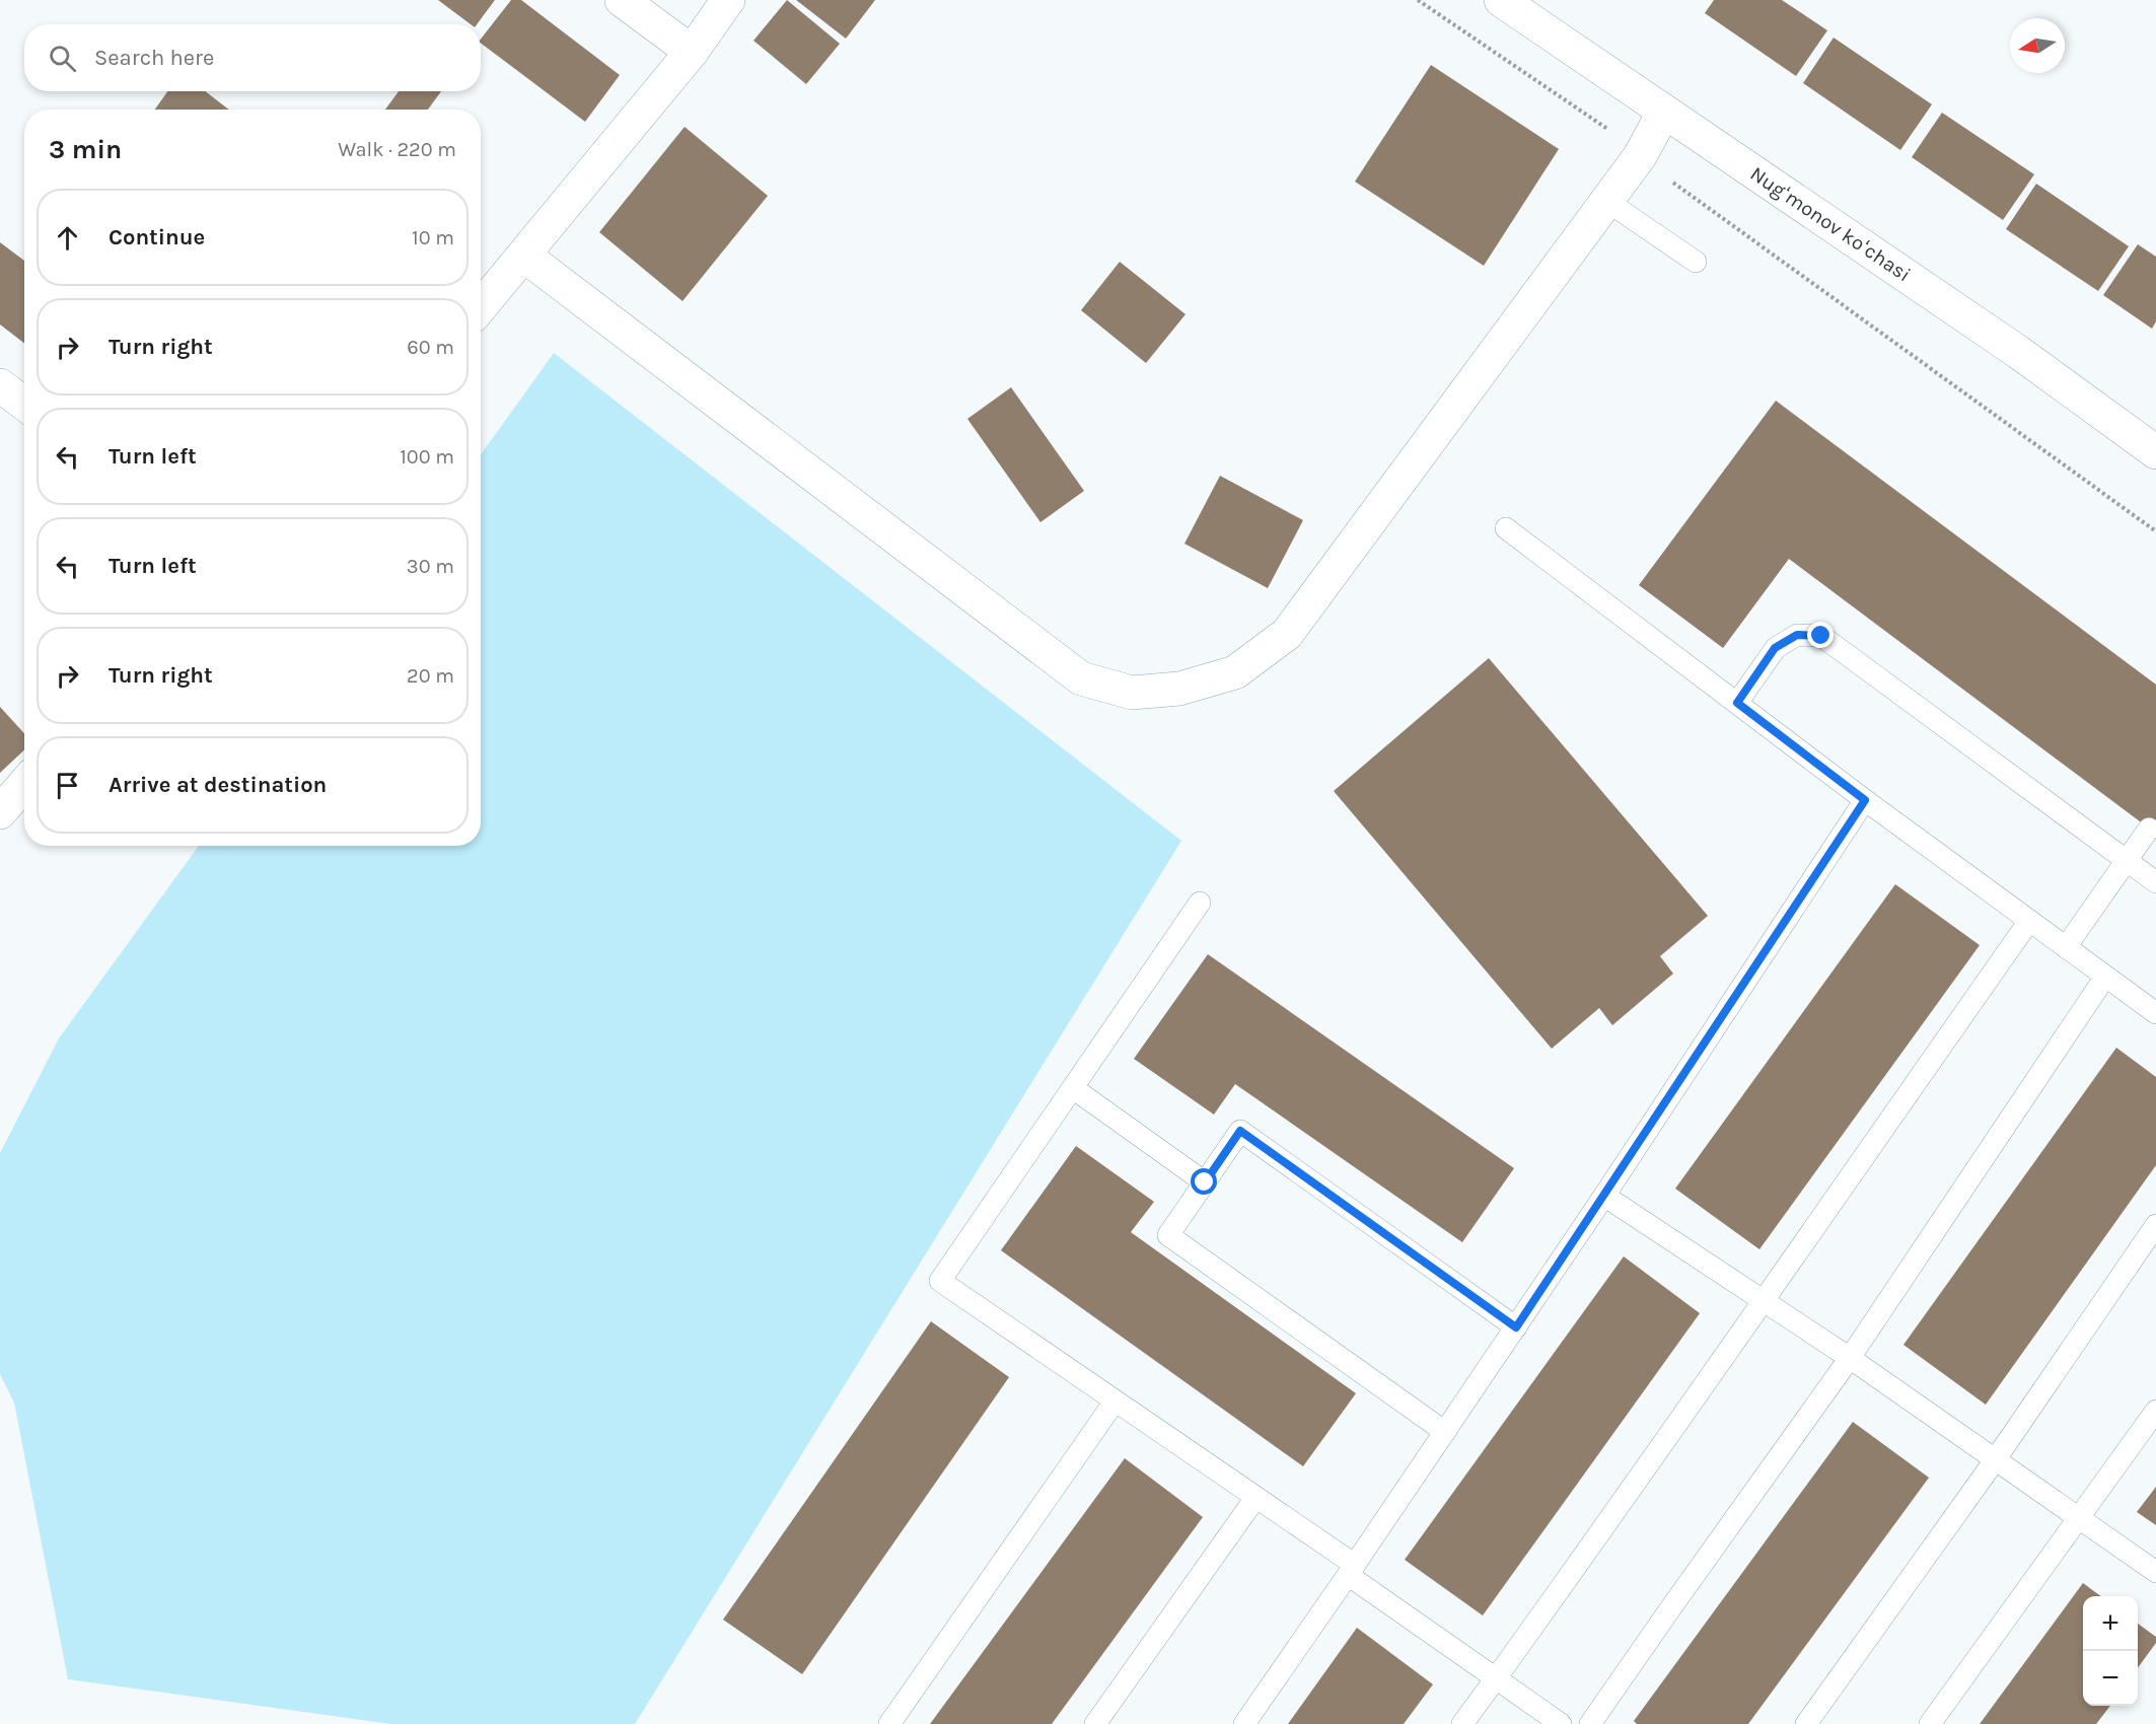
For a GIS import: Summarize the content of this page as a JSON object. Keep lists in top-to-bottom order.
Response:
{
  "streets": {
    "street": ["Nugʻmonov koʻchasi"]
  },
  "north": "left",
  "page": {
    "search": "Search here",
    "heading": ["3 min", "Walk · 220 m"],
    "list": [
      ["Continue", "10 m"],
      ["Turn right", "60 m"],
      ["Turn left", "100 m"],
      ["Turn left", "30 m"],
      ["Turn right", "20 m"],
      "Arrive at destination"
    ],
    "map_buttons": ["+", "−"]
  }
}
